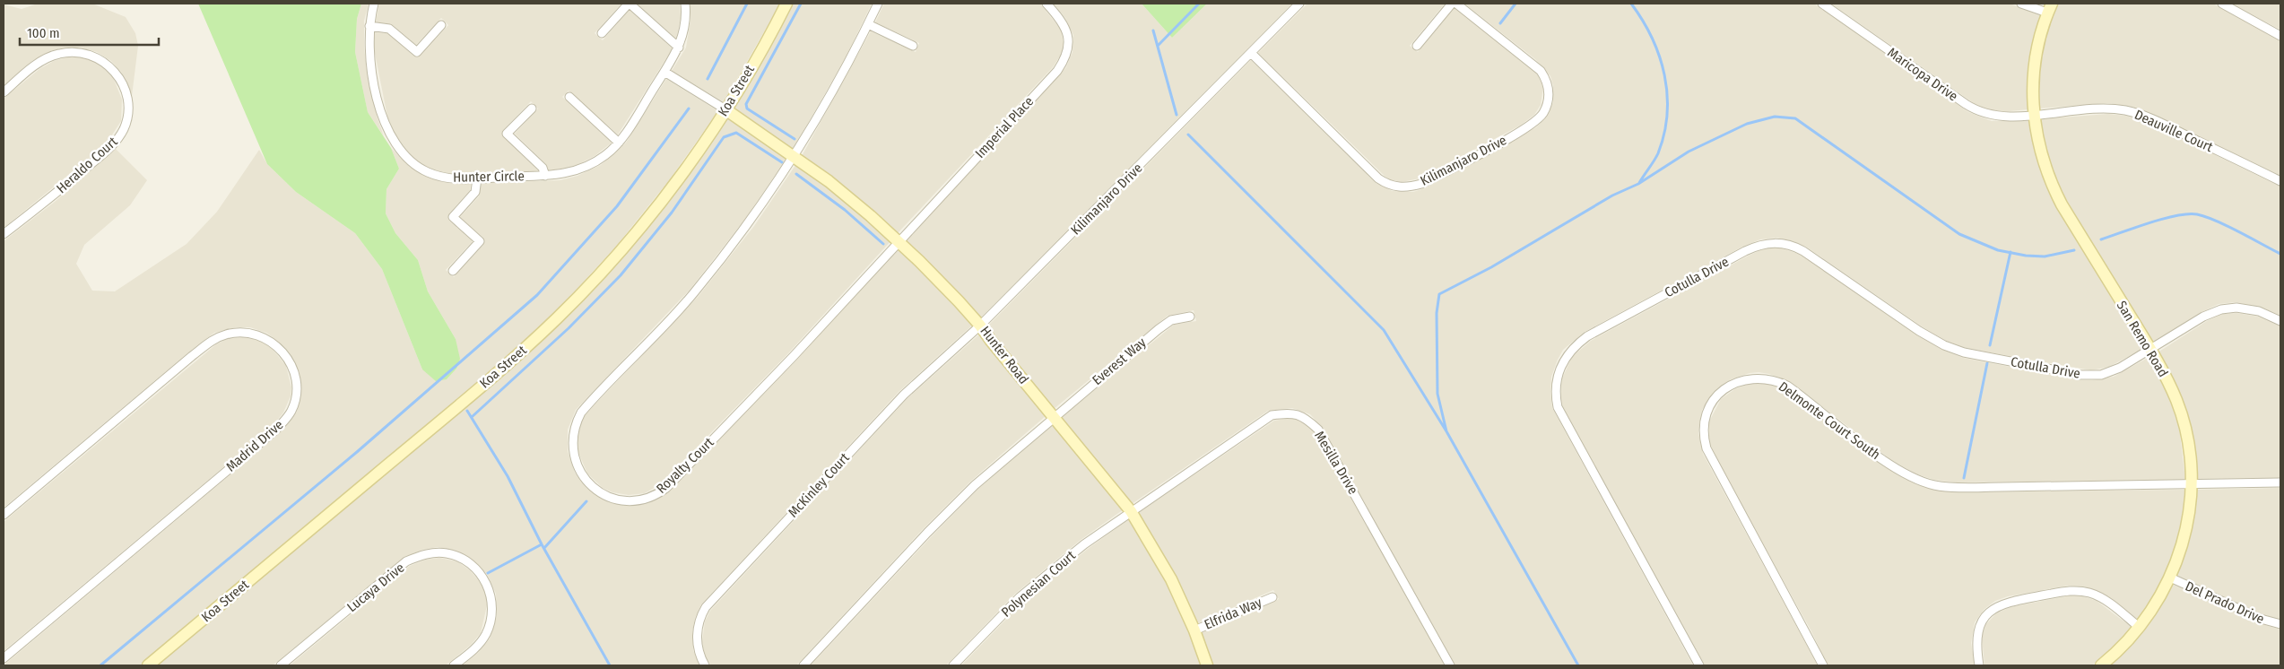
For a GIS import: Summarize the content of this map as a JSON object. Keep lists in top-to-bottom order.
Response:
{
  "streets": {
    "street": [
      "Maricopa Drive",
      "Koa Street",
      "Imperial Place",
      "Deauville Court",
      "Kilimanjaro Drive",
      "Heraldo Court",
      "Hunter Circle",
      "Cotulla Drive",
      "San Remo Road",
      "Hunter Road",
      "Everest Way",
      "Delmonte Court South",
      "Madrid Drive",
      "Mesilla Drive",
      "Royalty Court",
      "McKinley Court",
      "Polynesian Court",
      "Lucaya Drive",
      "Del Prado Drive",
      "Elfrida Way"
    ]
  },
  "crossings": [
    ["Maricopa Drive", "Deauville Court"],
    ["Maricopa Drive", "San Remo Road"],
    ["Koa Street", "Hunter Road"],
    ["Imperial Place", "Hunter Road"],
    ["Imperial Place", "Royalty Court"],
    ["Deauville Court", "San Remo Road"],
    ["Kilimanjaro Drive", "Hunter Road"],
    ["Kilimanjaro Drive", "McKinley Court"],
    ["Cotulla Drive", "San Remo Road"],
    ["San Remo Road", "Delmonte Court South"],
    ["San Remo Road", "Del Prado Drive"],
    ["Hunter Road", "Everest Way"],
    ["Hunter Road", "Mesilla Drive"],
    ["Hunter Road", "Royalty Court"],
    ["Hunter Road", "McKinley Court"],
    ["Hunter Road", "Polynesian Court"],
    ["Hunter Road", "Elfrida Way"],
    ["Mesilla Drive", "Polynesian Court"]
  ],
  "scale_bar": "100 m"
}
